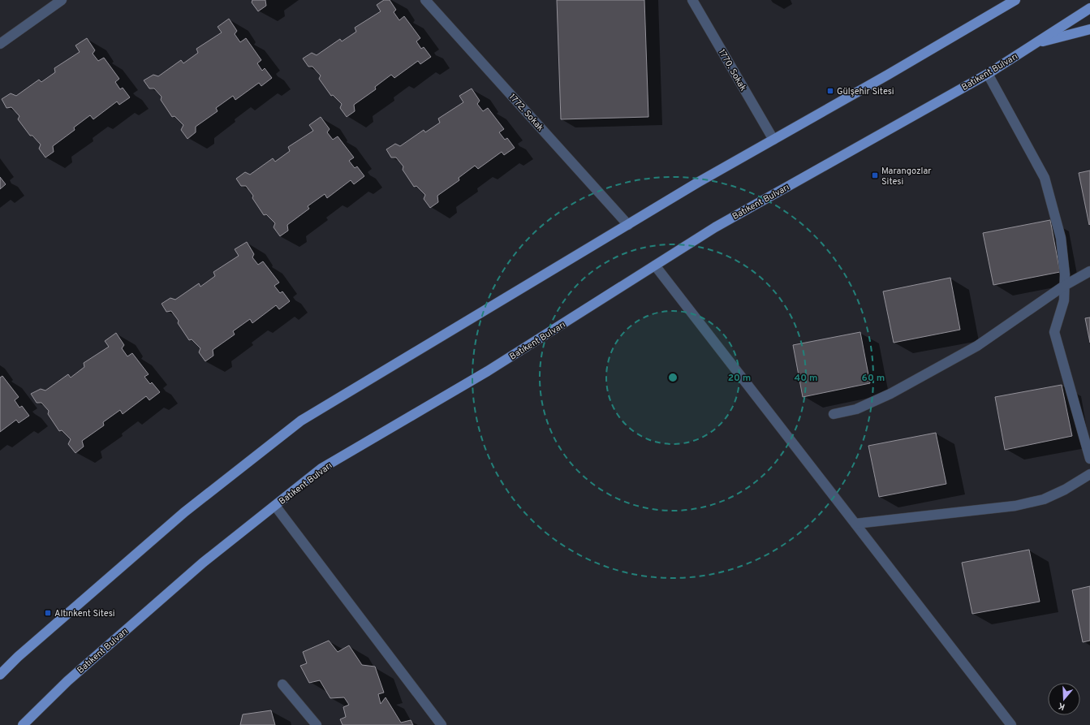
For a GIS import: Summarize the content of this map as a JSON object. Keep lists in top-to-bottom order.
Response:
{
  "streets": {
    "main road": ["Batıkent Bulvarı"],
    "street": ["1770. Sokak", "1772. Sokak"]
  },
  "places": {
    "transit": ["Gülşehir Sitesi", "Marangozlar Sitesi", "Altınkent Sitesi"]
  },
  "north": "bottom",
  "rings": ["20 m", "40 m", "60 m"]
}
